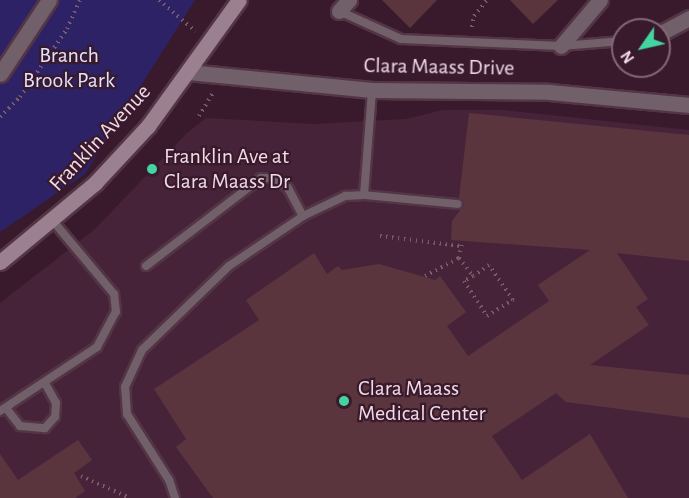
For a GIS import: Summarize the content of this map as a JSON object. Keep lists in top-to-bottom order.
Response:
{
  "streets": {
    "main road": ["Franklin Avenue"],
    "street": ["Clara Maass Drive"]
  },
  "crossings": [
    ["Clara Maass Drive", "Franklin Avenue"]
  ],
  "parks": ["Branch Brook Park"],
  "places": ["Franklin Ave at Clara Maass Dr", "Clara Maass Medical Center"],
  "north": "bottom left"
}
